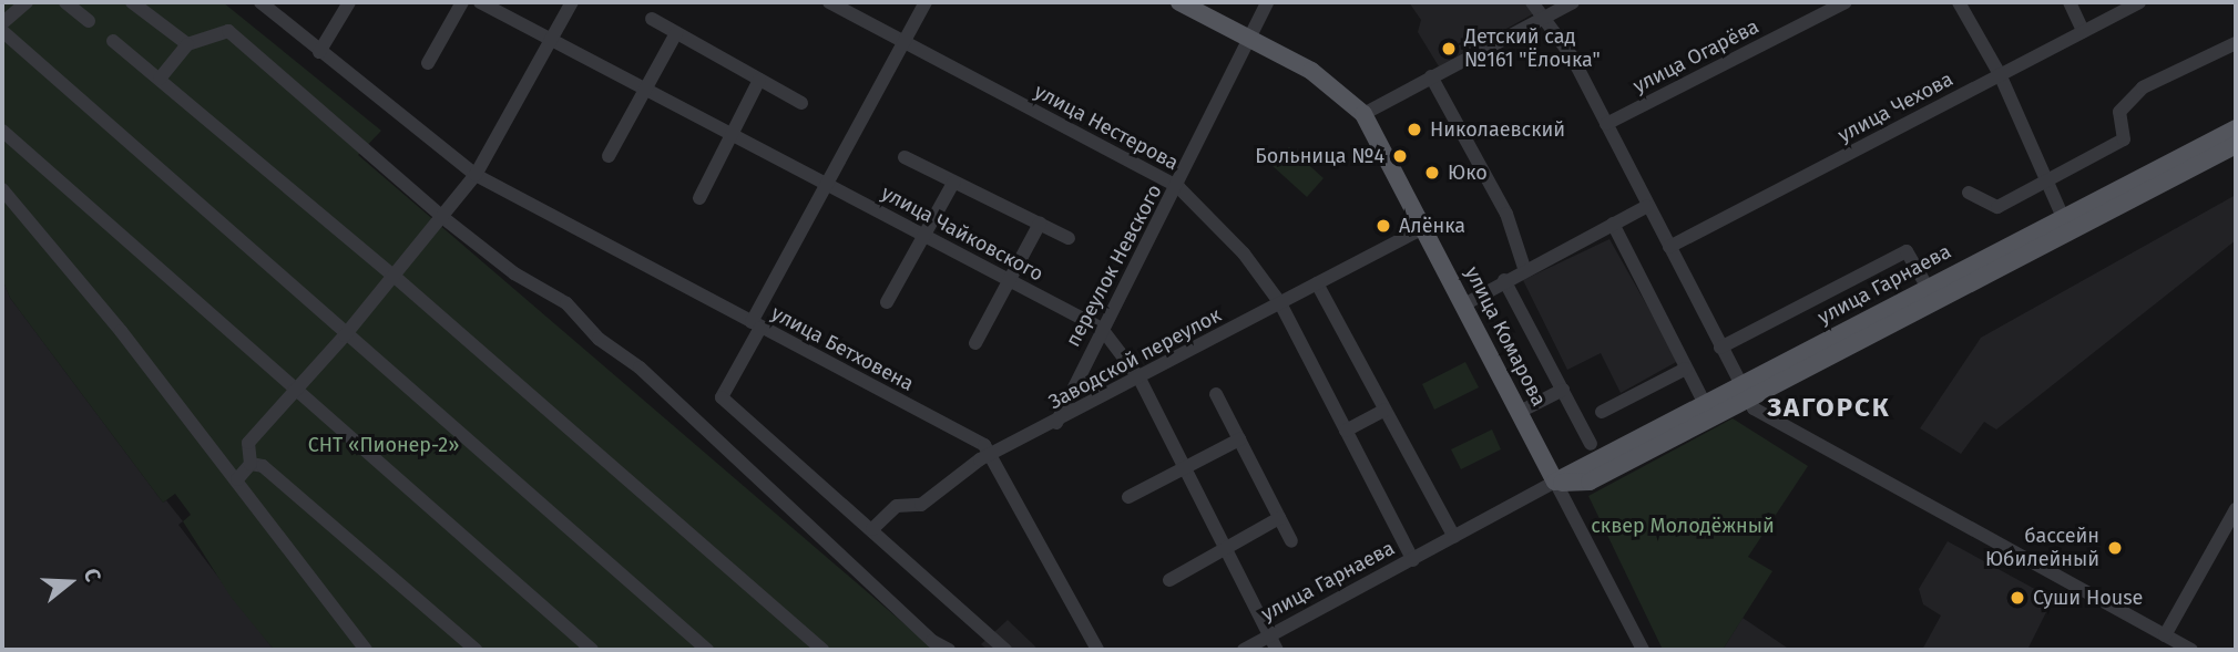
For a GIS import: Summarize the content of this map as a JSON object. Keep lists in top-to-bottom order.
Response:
{
  "streets": {
    "main road": ["улица Гарнаева", "улица Комарова"],
    "street": [
      "улица Огарёва",
      "улица Чехова",
      "улица Нестерова",
      "улица Чайковского",
      "переулок Невского",
      "улица Бетховена",
      "Заводской переулок"
    ]
  },
  "crossings": [
    ["улица Нестерова", "переулок Невского"],
    ["улица Нестерова", "улица Гарнаева"],
    ["улица Нестерова", "Заводской переулок"],
    ["улица Чайковского", "переулок Невского"],
    ["улица Чайковского", "улица Гарнаева"],
    ["улица Чайковского", "Заводской переулок"],
    ["переулок Невского", "улица Комарова"],
    ["переулок Невского", "Заводской переулок"],
    ["улица Гарнаева", "улица Комарова"],
    ["улица Комарова", "Заводской переулок"],
    ["улица Бетховена", "Заводской переулок"]
  ],
  "districts": ["ЗАГОРСК"],
  "parks": ["СНТ «Пионер-2»", "сквер Молодёжный"],
  "places": [
    "Детский сад №161 \"Ёлочка\"",
    "Николаевский",
    "Больница №4",
    "Юко",
    "Алёнка",
    "бассейн Юбилейный",
    "Суши House"
  ],
  "north": "right"
}
